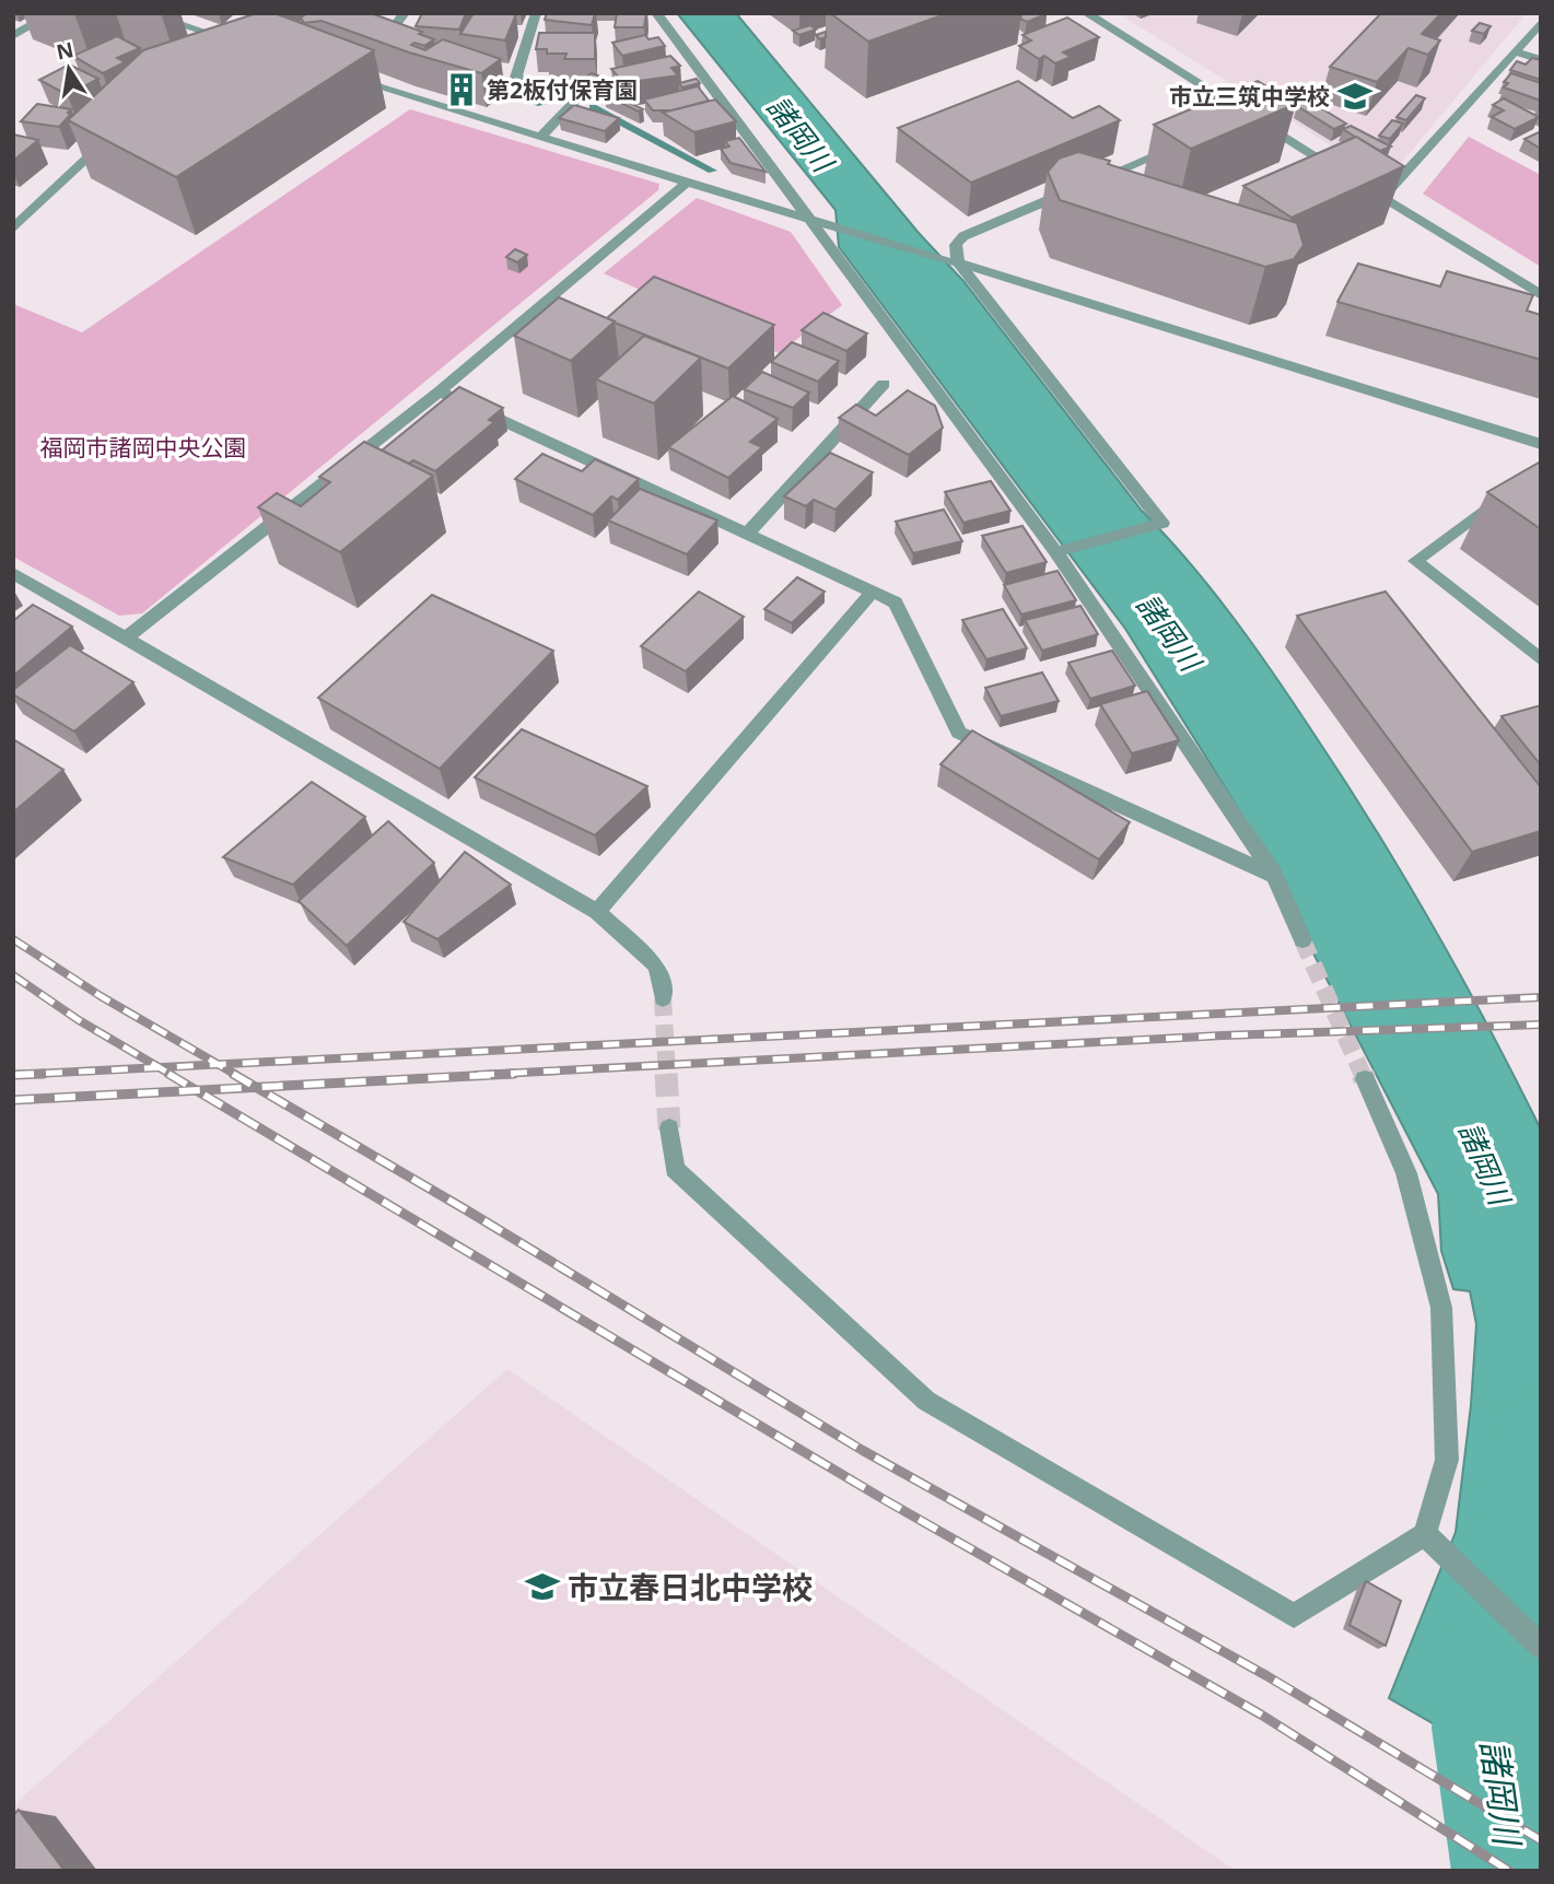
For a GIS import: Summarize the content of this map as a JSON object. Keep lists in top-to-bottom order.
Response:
{
  "water": ["諸岡川"],
  "parks": ["福岡市諸岡中央公園"],
  "places": {
    "building": ["第2板付保育園"],
    "school or university": ["市立三筑中学校", "市立春日北中学校"]
  },
  "north": "top"
}
